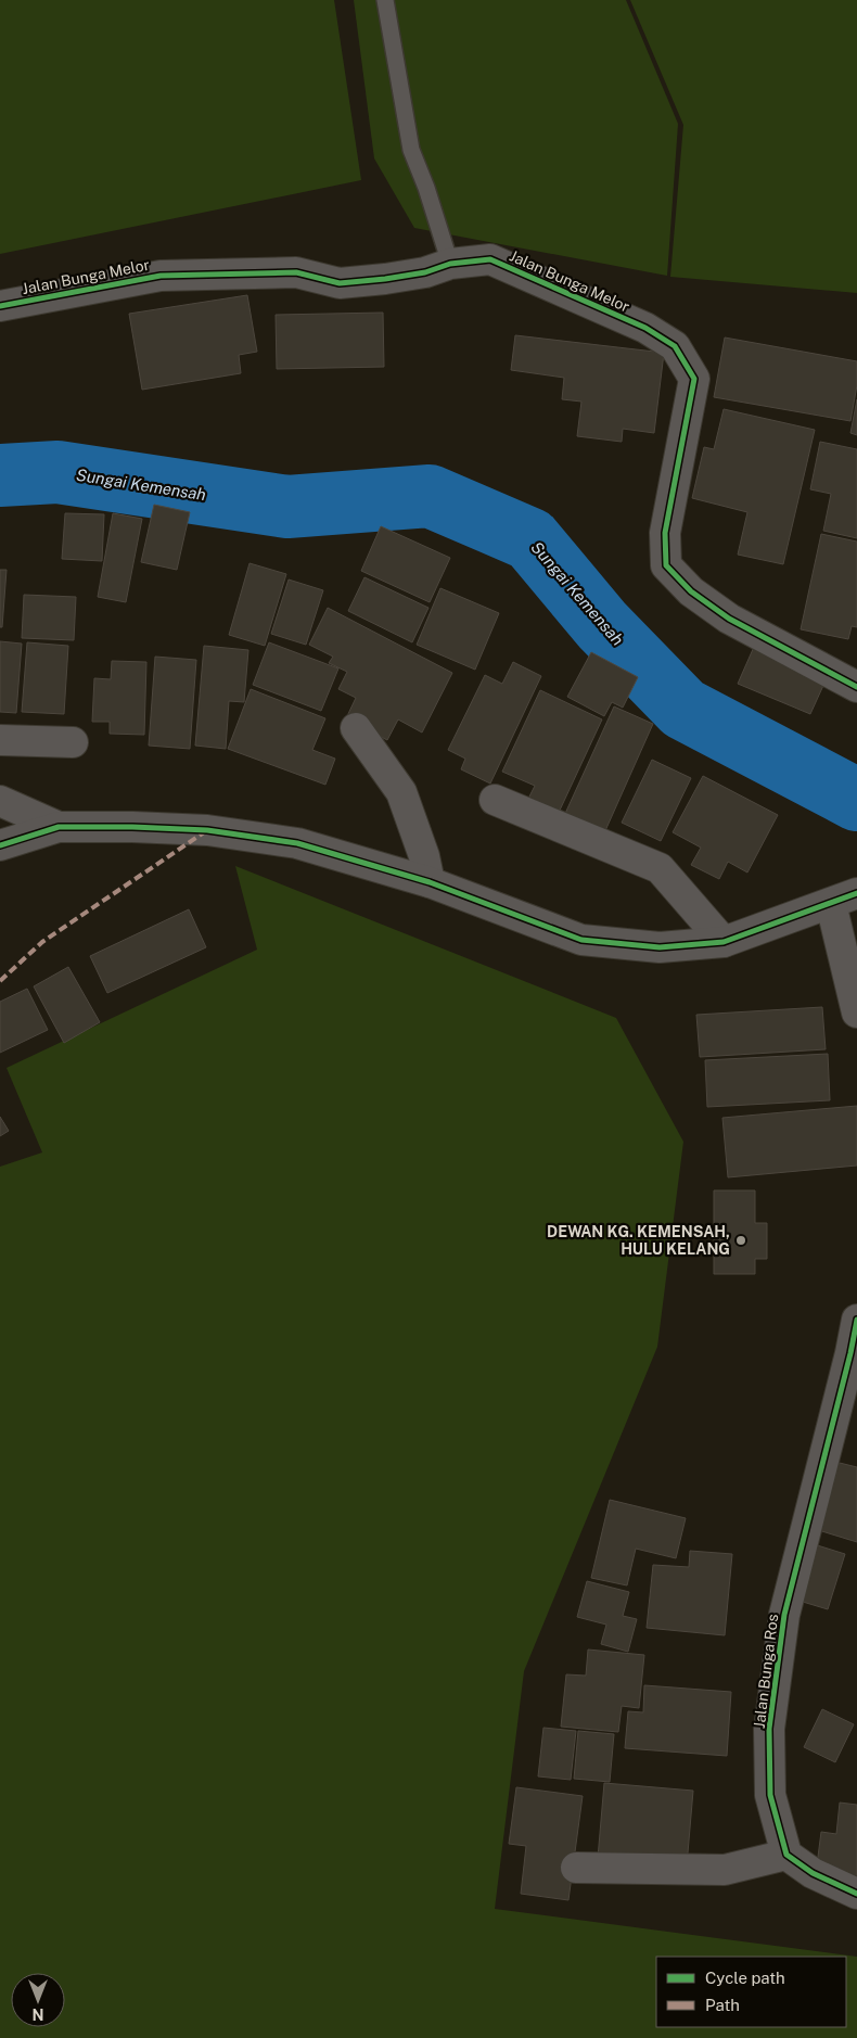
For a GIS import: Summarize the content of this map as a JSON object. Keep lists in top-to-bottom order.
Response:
{
  "streets": {
    "street": ["Jalan Bunga Melor", "Jalan Bunga Ros"]
  },
  "water": ["Sungai Kemensah"],
  "places": ["DEWAN KG. KEMENSAH, HULU KELANG"],
  "legend": ["Cycle path", "Path"],
  "north": "bottom"
}
